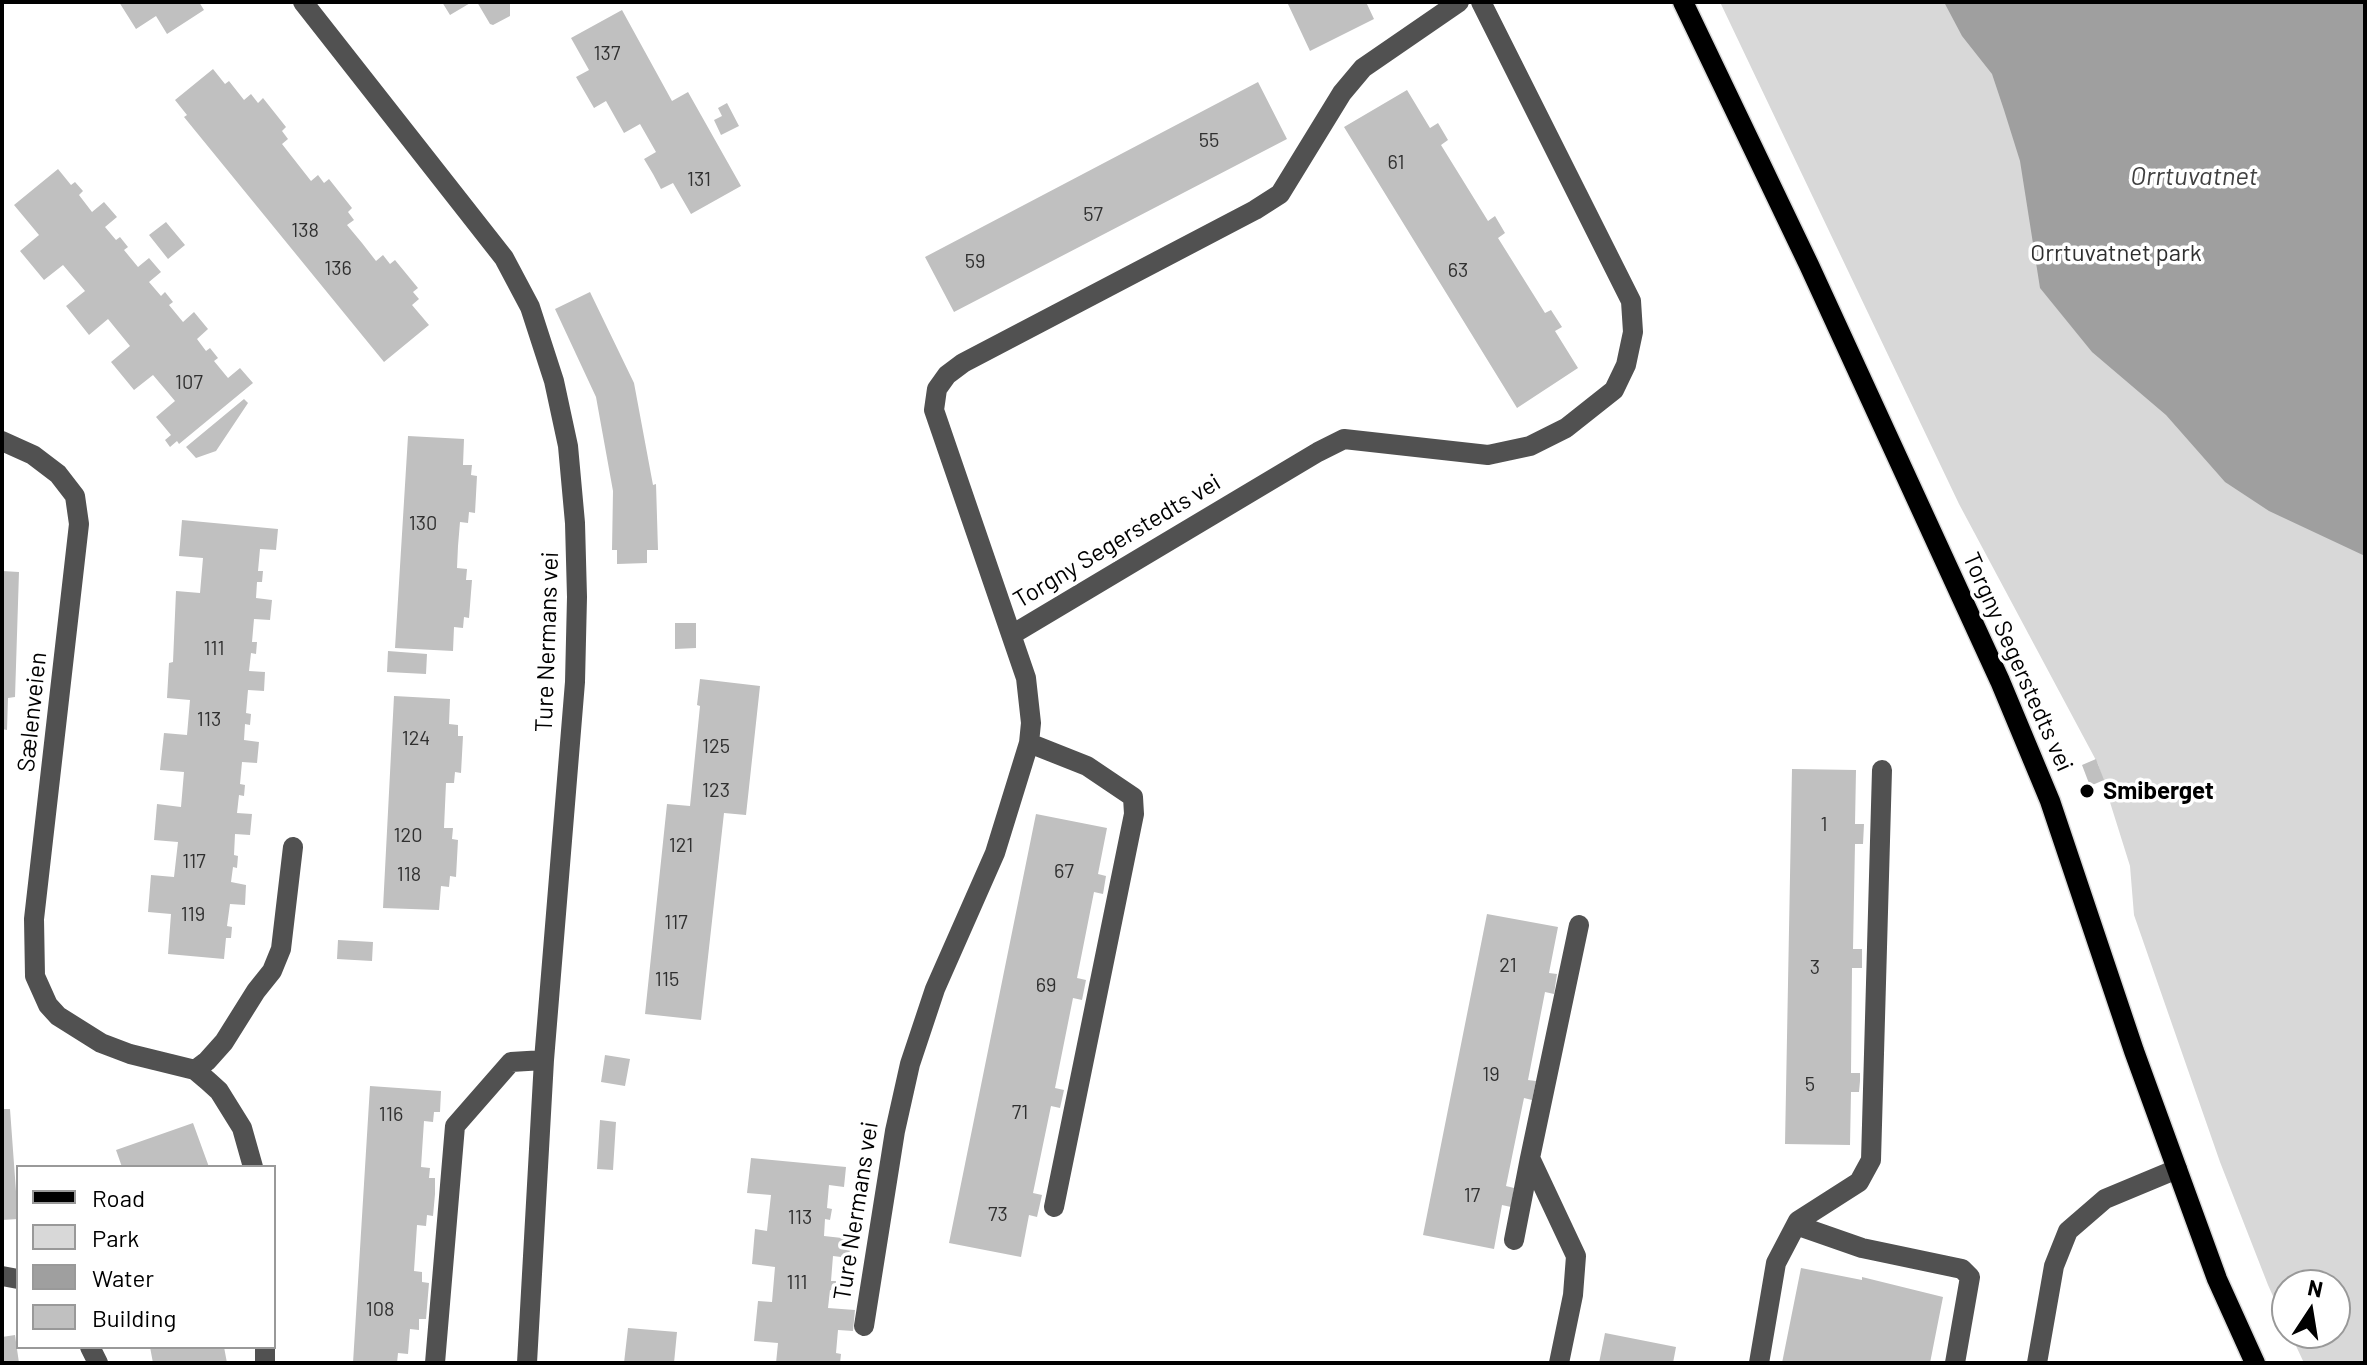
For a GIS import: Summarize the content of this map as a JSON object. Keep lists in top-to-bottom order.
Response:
{
  "streets": {
    "main road": ["Torgny Segerstedts vei"],
    "street": ["Ture Nermans vei", "Sælenveien"]
  },
  "crossings": [
    ["Torgny Segerstedts vei", "Ture Nermans vei"]
  ],
  "water": ["Orrtuvatnet"],
  "parks": ["Orrtuvatnet park"],
  "places": ["Smiberget"],
  "house_numbers": [
    "137",
    "55",
    "61",
    "131",
    "57",
    "138",
    "59",
    "136",
    "63",
    "107",
    "130",
    "111",
    "113",
    "124",
    "125",
    "123",
    "1",
    "120",
    "121",
    "117",
    "67",
    "118",
    "119",
    "117",
    "21",
    "3",
    "115",
    "69",
    "19",
    "5",
    "71",
    "116",
    "17",
    "73",
    "113",
    "111",
    "108"
  ],
  "legend": [
    "Road",
    "Park",
    "Water",
    "Building"
  ],
  "north": "top"
}
